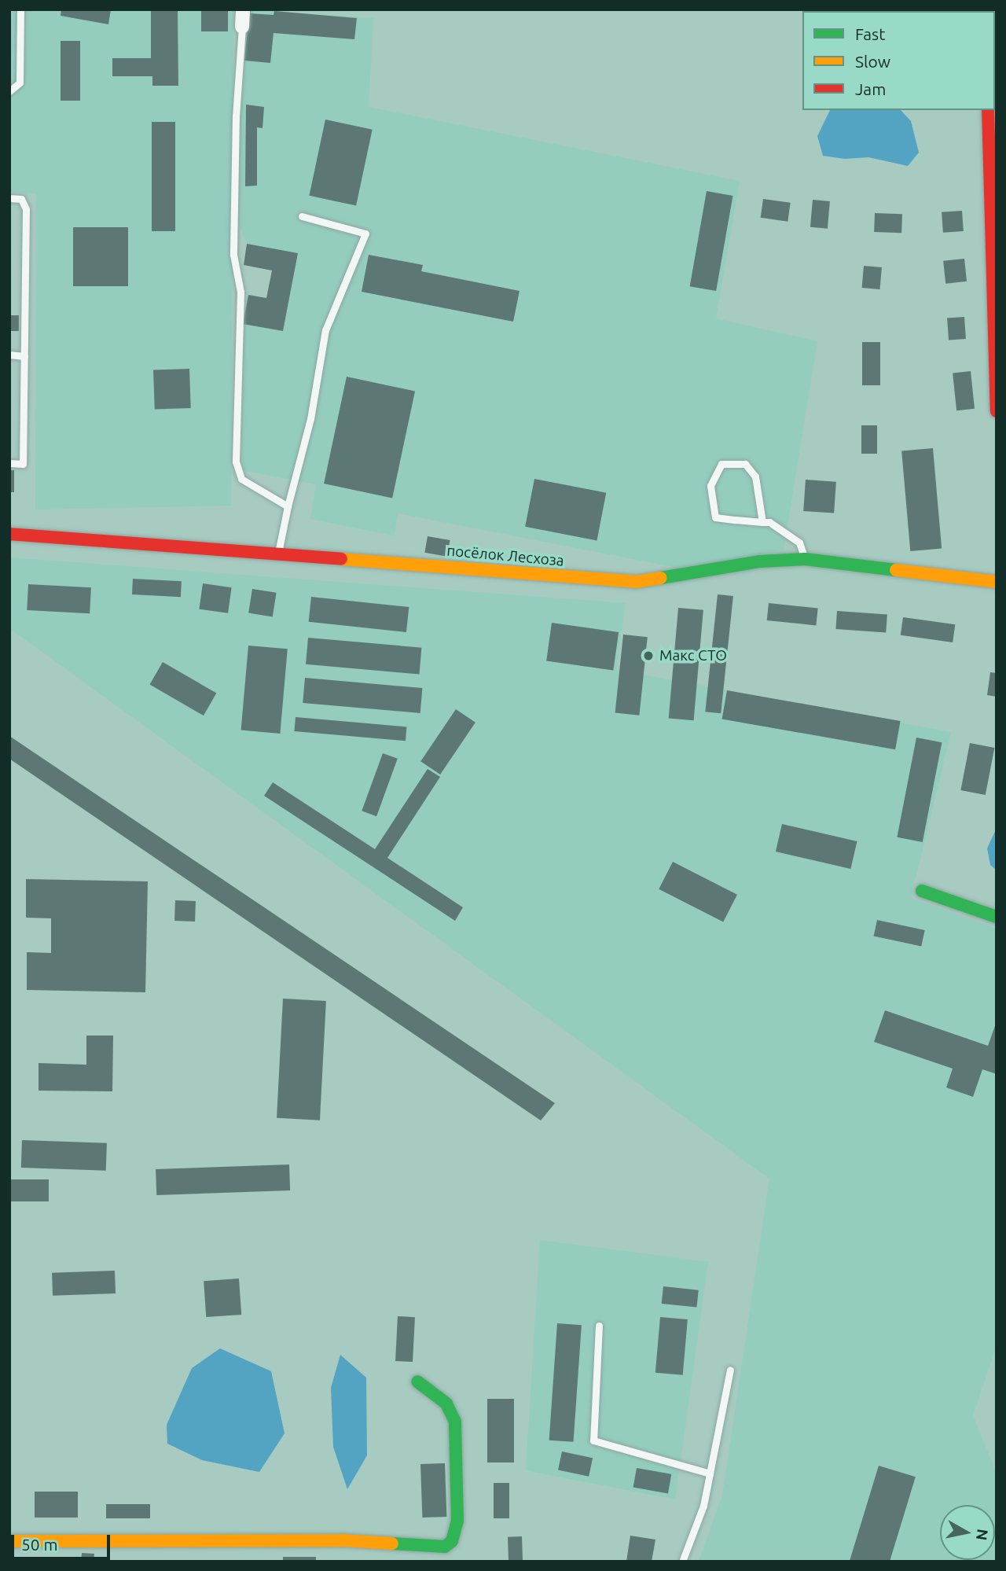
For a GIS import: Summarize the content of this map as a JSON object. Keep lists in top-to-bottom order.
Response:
{
  "streets": {
    "street": ["посёлок Лесхоза"]
  },
  "places": ["Макс СТО"],
  "legend": ["Fast", "Slow", "Jam"],
  "scale_bar": "50 m",
  "north": "right"
}
